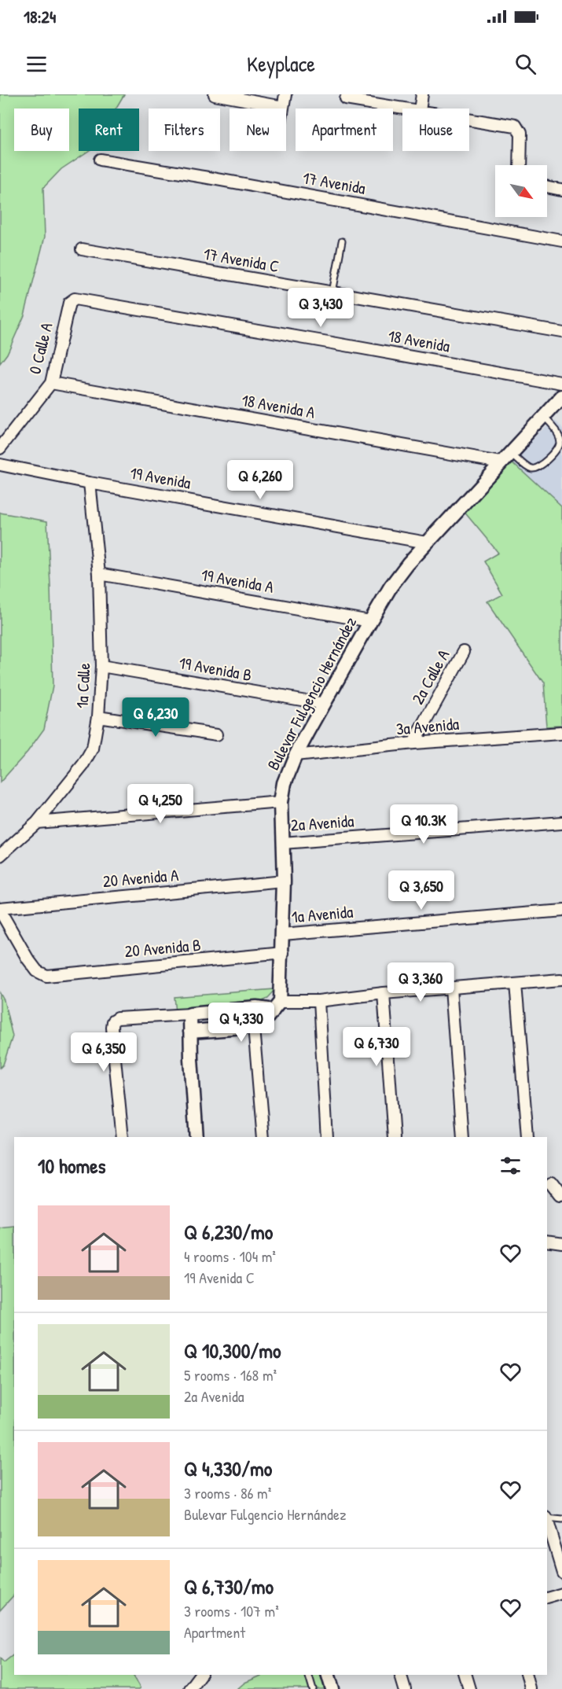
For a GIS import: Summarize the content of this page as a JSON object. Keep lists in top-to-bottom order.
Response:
{
  "streets": {
    "street": [
      "17 Avenida",
      "17 Avenida C",
      "18 Avenida",
      "0 Calle A",
      "18 Avenida A",
      "19 Avenida",
      "19 Avenida A",
      "19 Avenida B",
      "2a Calle A",
      "1a Calle",
      "Bulevar Fulgencio Hernández",
      "3a Avenida",
      "2a Avenida",
      "20 Avenida A",
      "1a Avenida",
      "20 Avenida B"
    ]
  },
  "crossings": [
    ["18 Avenida", "0 Calle A"],
    ["0 Calle A", "18 Avenida A"],
    ["18 Avenida A", "Bulevar Fulgencio Hernández"],
    ["19 Avenida", "1a Calle"],
    ["19 Avenida", "Bulevar Fulgencio Hernández"],
    ["19 Avenida A", "1a Calle"],
    ["19 Avenida A", "Bulevar Fulgencio Hernández"],
    ["19 Avenida B", "1a Calle"],
    ["19 Avenida B", "Bulevar Fulgencio Hernández"],
    ["2a Calle A", "3a Avenida"],
    ["Bulevar Fulgencio Hernández", "3a Avenida"],
    ["Bulevar Fulgencio Hernández", "2a Avenida"],
    ["Bulevar Fulgencio Hernández", "20 Avenida A"],
    ["Bulevar Fulgencio Hernández", "1a Avenida"],
    ["Bulevar Fulgencio Hernández", "20 Avenida B"],
    ["20 Avenida A", "20 Avenida B"]
  ],
  "north": "bottom right",
  "page": {
    "status": "18:24",
    "header": "Keyplace",
    "chip": [
      "Buy",
      "Rent",
      "Filters",
      "New",
      "Apartment",
      "House"
    ],
    "price": [
      "Q 3,430",
      "Q 6,260",
      "Q 6,230",
      "Q 4,250",
      "Q 10.3K",
      "Q 3,650",
      "Q 3,360",
      "Q 4,330",
      "Q 6,730",
      "Q 6,350"
    ],
    "heading": "10 homes",
    "list": [
      {
        "name": "Q 6,230/mo",
        "note": "4 rooms · 104 m² · 19 Avenida C"
      },
      {
        "name": "Q 10,300/mo",
        "note": "5 rooms · 168 m² · 2a Avenida"
      },
      {
        "name": "Q 4,330/mo",
        "note": "3 rooms · 86 m² · Bulevar Fulgencio Hernández"
      },
      {
        "name": "Q 6,730/mo",
        "note": "3 rooms · 107 m² · Apartment"
      }
    ]
  }
}
